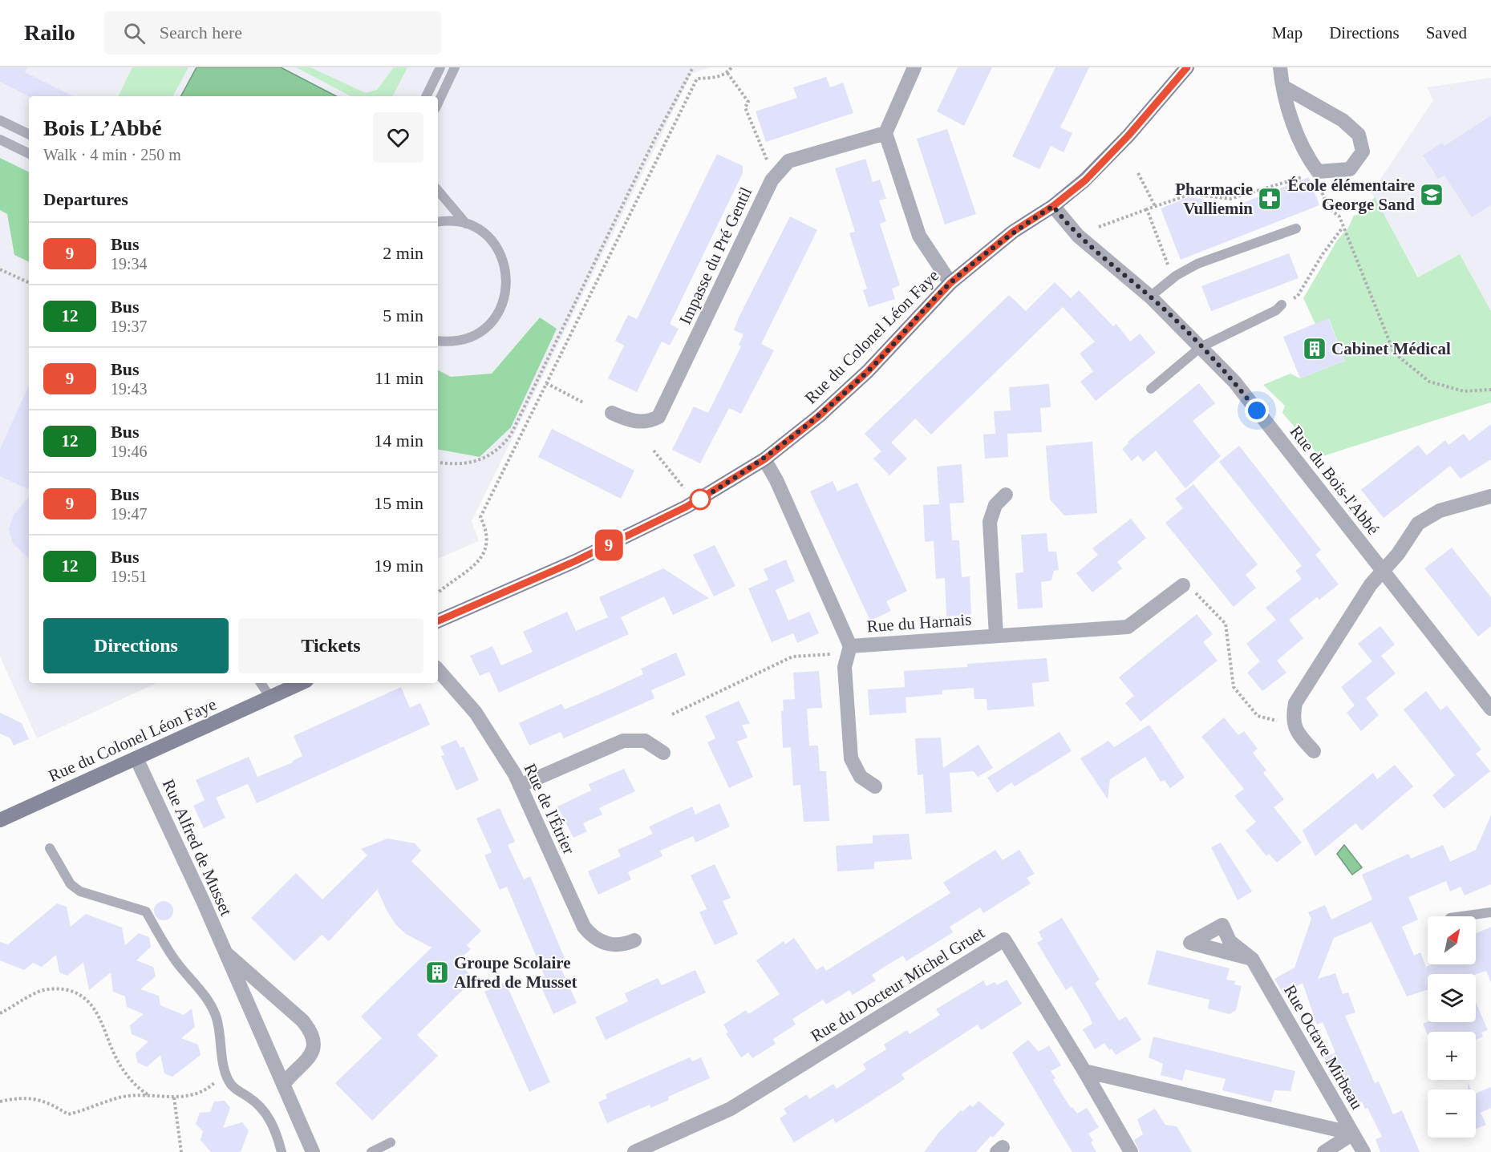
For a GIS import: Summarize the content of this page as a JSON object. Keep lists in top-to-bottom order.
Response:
{
  "streets": {
    "street": [
      "Impasse du Pré Gentil",
      "Rue du Colonel Léon Faye",
      "Rue du Bois-l'Abbé",
      "Rue du Harnais",
      "Rue de l'Étrier",
      "Rue Alfred de Musset",
      "Rue du Docteur Michel Gruet",
      "Rue Octave Mirbeau"
    ]
  },
  "crossings": [
    ["Rue du Colonel Léon Faye", "Rue du Bois-l'Abbé"],
    ["Rue du Colonel Léon Faye", "Rue du Harnais"],
    ["Rue du Colonel Léon Faye", "Rue Alfred de Musset"]
  ],
  "places": {
    "school or university": ["École élémentaire George Sand"],
    "pharmacy": ["Pharmacie Vulliemin"],
    "building": ["Cabinet Médical", "Groupe Scolaire Alfred de Musset"]
  },
  "lines": ["bus line 9"],
  "north": "top right",
  "page": {
    "header": "Railo",
    "search": "Search here",
    "nav": ["Map", "Directions", "Saved"],
    "on_map": "9",
    "heading": [
      ["Bois L’Abbé", "Walk · 4 min · 250 m"],
      "Departures"
    ],
    "list": [
      {
        "mark": "9",
        "name": "Bus",
        "note": "19:34",
        "value": "2 min"
      },
      {
        "mark": "12",
        "name": "Bus",
        "note": "19:37",
        "value": "5 min"
      },
      {
        "mark": "9",
        "name": "Bus",
        "note": "19:43",
        "value": "11 min"
      },
      {
        "mark": "12",
        "name": "Bus",
        "note": "19:46",
        "value": "14 min"
      },
      {
        "mark": "9",
        "name": "Bus",
        "note": "19:47",
        "value": "15 min"
      },
      {
        "mark": "12",
        "name": "Bus",
        "note": "19:51",
        "value": "19 min"
      }
    ],
    "buttons": ["Directions", "Tickets"],
    "map_buttons": ["+", "−"]
  }
}
